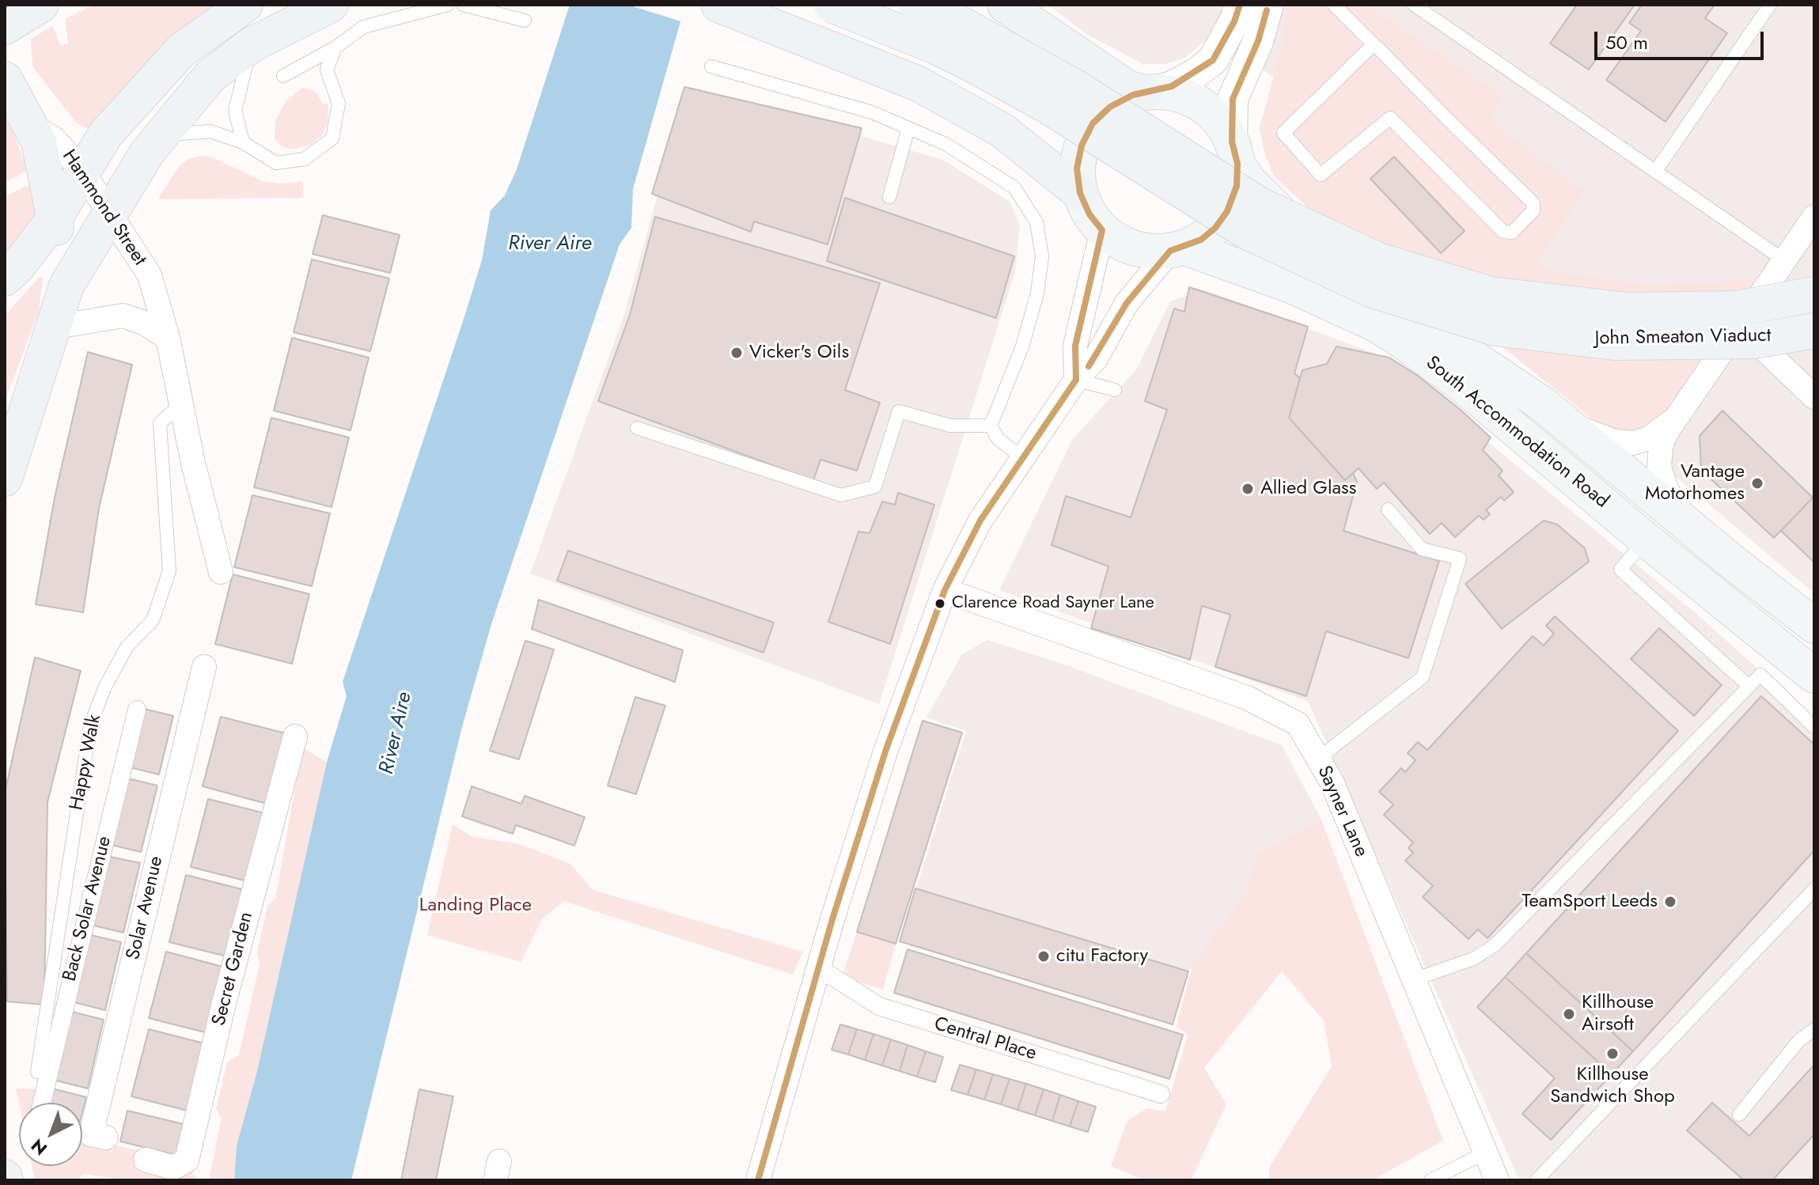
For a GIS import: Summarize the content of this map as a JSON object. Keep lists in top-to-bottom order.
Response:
{
  "streets": {
    "highway": ["John Smeaton Viaduct"],
    "main road": ["South Accommodation Road"],
    "street": [
      "Hammond Street",
      "Sayner Lane",
      "Solar Avenue",
      "Back Solar Avenue",
      "Secret Garden",
      "Central Place"
    ],
    "lane": ["Happy Walk"]
  },
  "crossings": [
    ["Hammond Street", "Happy Walk"]
  ],
  "water": ["River Aire"],
  "parks": ["Landing Place"],
  "places": [
    "Vicker's Oils",
    "Vantage Motorhomes",
    "Allied Glass",
    "Clarence Road Sayner Lane",
    "TeamSport Leeds",
    "citu Factory",
    "Killhouse Airsoft",
    "Killhouse Sandwich Shop"
  ],
  "scale_bar": "50 m",
  "north": "bottom left"
}
